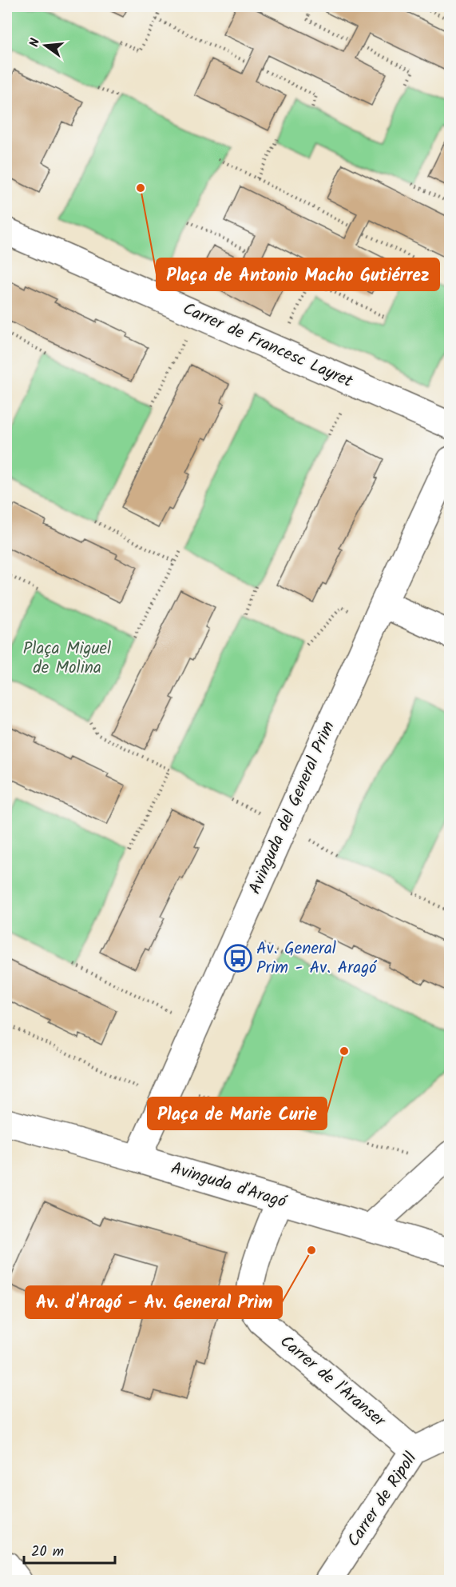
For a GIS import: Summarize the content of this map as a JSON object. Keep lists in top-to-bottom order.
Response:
{
  "streets": {
    "street": [
      "Carrer de Francesc Layret",
      "Avinguda del General Prim",
      "Avinguda d'Aragó",
      "Carrer de l'Aranser",
      "Carrer de Ripoll"
    ]
  },
  "crossings": [
    ["Avinguda del General Prim", "Avinguda d'Aragó"],
    ["Avinguda d'Aragó", "Carrer de l'Aranser"],
    ["Carrer de l'Aranser", "Carrer de Ripoll"]
  ],
  "parks": ["Plaça Miguel de Molina"],
  "places": {
    "other": ["Plaça de Antonio Macho Gutiérrez", "Plaça de Marie Curie", "Av. d'Aragó - Av. General Prim"],
    "bus stop": ["Av. General Prim - Av. Aragó"]
  },
  "scale_bar": "20 m",
  "north": "left"
}
